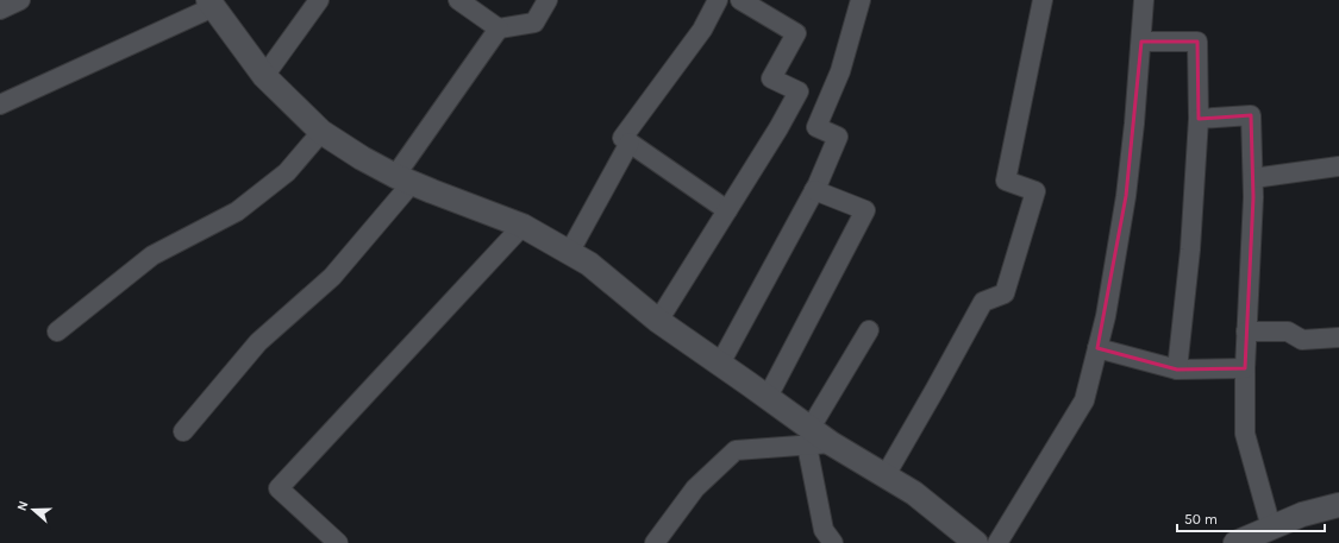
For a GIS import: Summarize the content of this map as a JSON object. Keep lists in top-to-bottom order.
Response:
{
  "scale_bar": "50 m",
  "north": "left"
}
